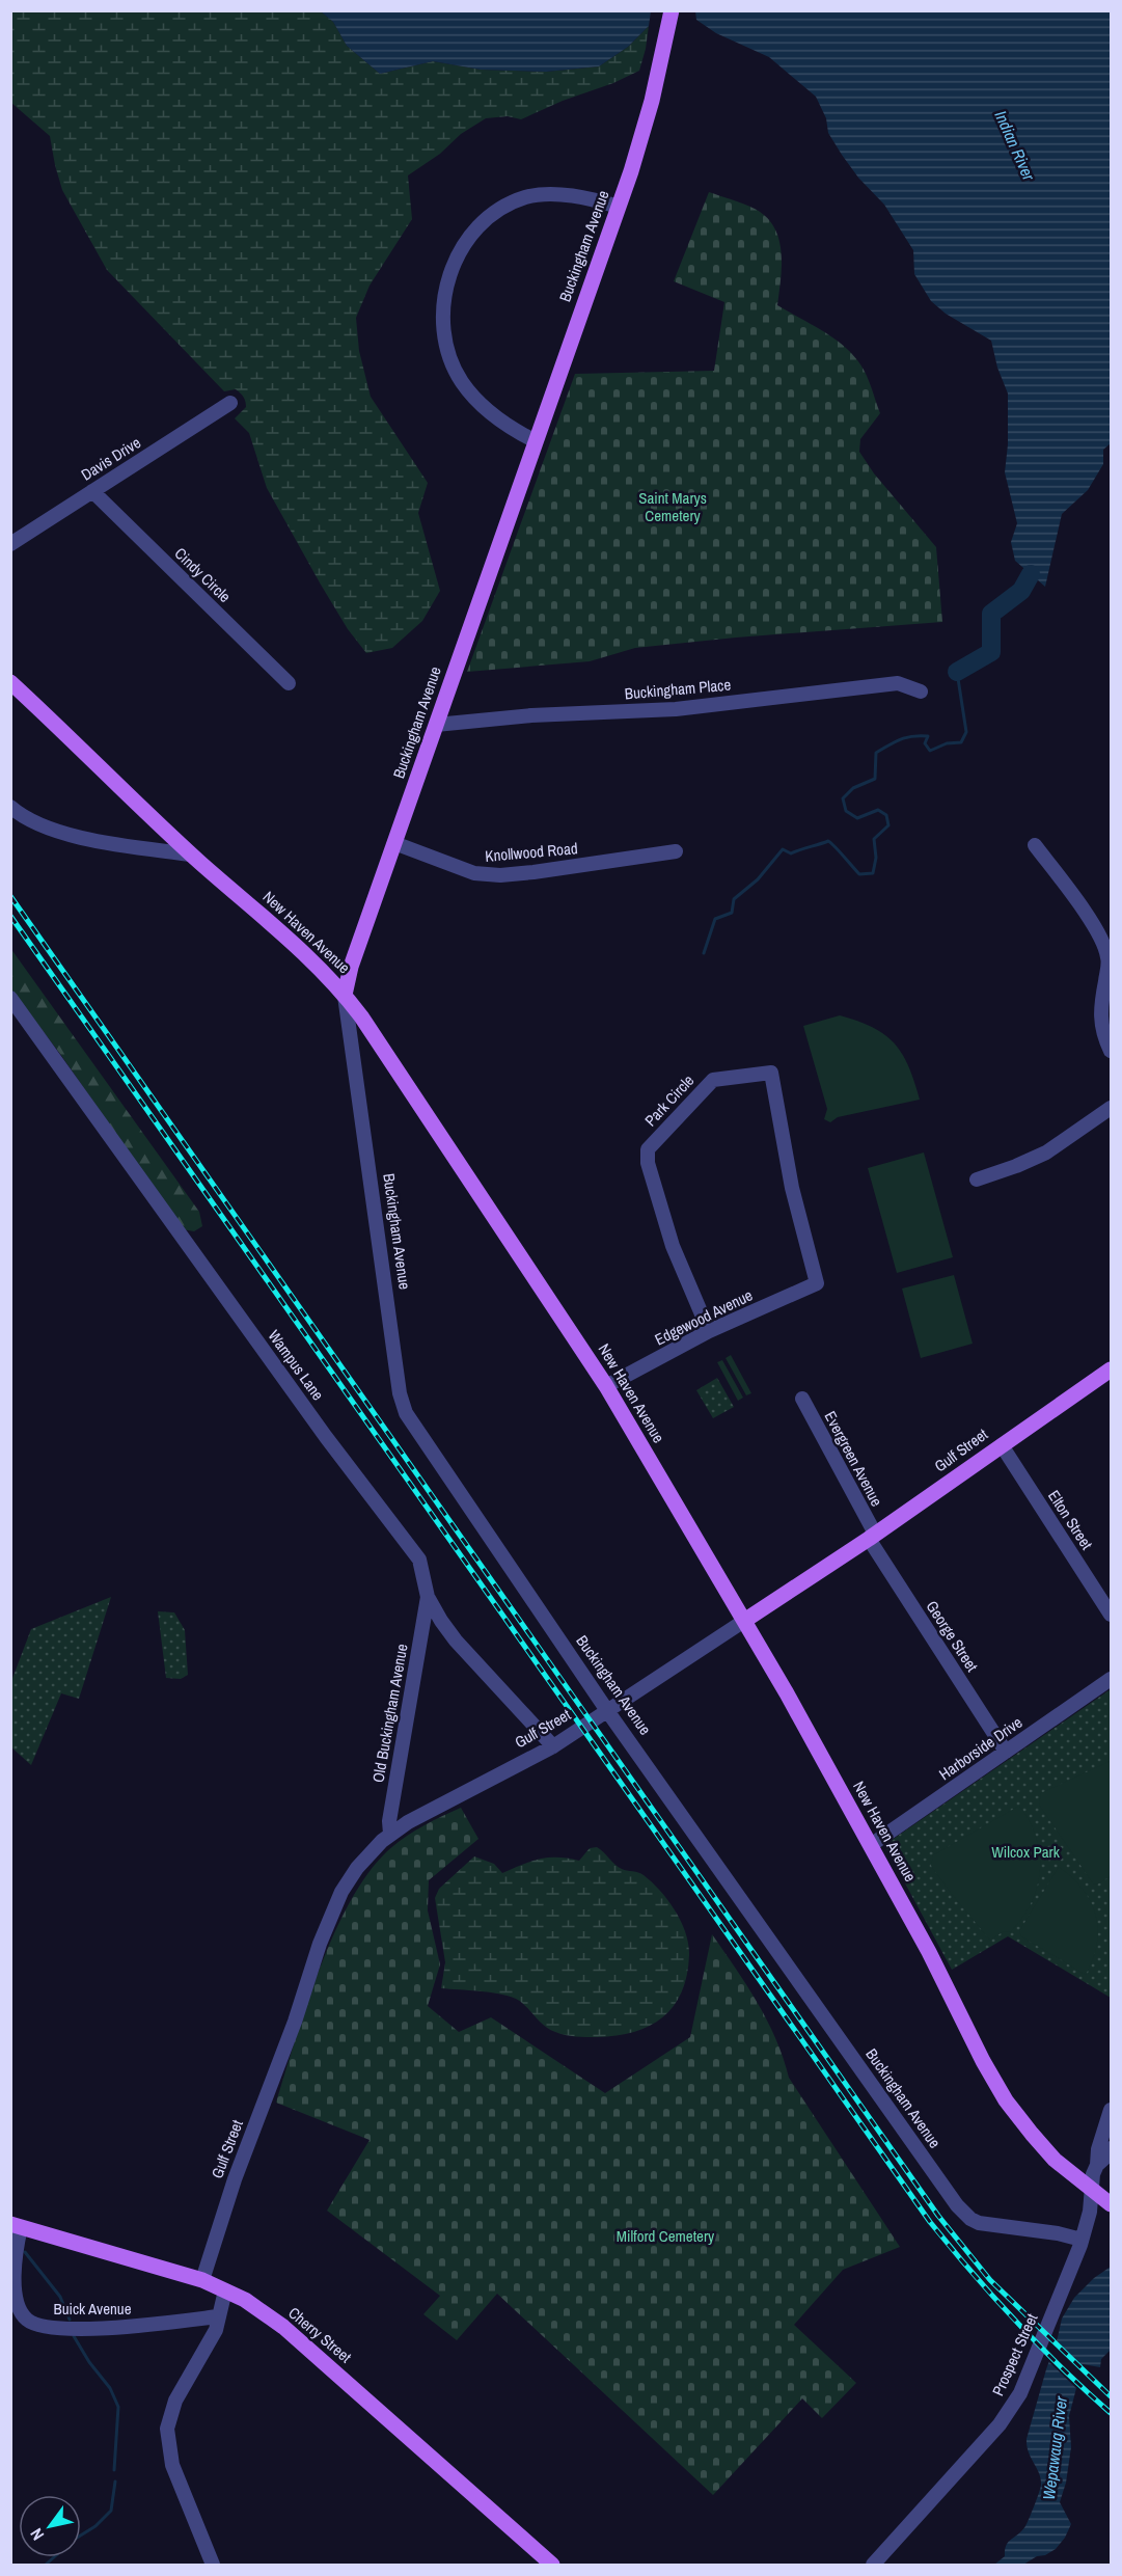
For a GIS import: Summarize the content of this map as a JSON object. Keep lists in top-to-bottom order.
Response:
{
  "streets": {
    "main road": [
      "Buckingham Avenue",
      "New Haven Avenue",
      "Gulf Street",
      "Cherry Street"
    ],
    "street": [
      "Davis Drive",
      "Cindy Circle",
      "Buckingham Place",
      "Knollwood Road",
      "Park Circle",
      "Edgewood Avenue",
      "Wampus Lane",
      "Evergreen Avenue",
      "Elton Street",
      "George Street",
      "Old Buckingham Avenue",
      "Harborside Drive",
      "Buick Avenue",
      "Prospect Street"
    ]
  },
  "crossings": [
    ["Buckingham Avenue", "Buckingham Place"],
    ["Buckingham Avenue", "Knollwood Road"],
    ["Buckingham Avenue", "New Haven Avenue"],
    ["Buckingham Avenue", "Gulf Street"],
    ["Buckingham Avenue", "Prospect Street"],
    ["Davis Drive", "Cindy Circle"],
    ["New Haven Avenue", "Edgewood Avenue"],
    ["New Haven Avenue", "Gulf Street"],
    ["New Haven Avenue", "Harborside Drive"],
    ["New Haven Avenue", "Prospect Street"],
    ["Park Circle", "Edgewood Avenue"],
    ["Wampus Lane", "Gulf Street"],
    ["Wampus Lane", "Old Buckingham Avenue"],
    ["Gulf Street", "Evergreen Avenue"],
    ["Gulf Street", "Elton Street"],
    ["Gulf Street", "George Street"],
    ["Gulf Street", "Old Buckingham Avenue"],
    ["Gulf Street", "Cherry Street"],
    ["Evergreen Avenue", "George Street"],
    ["George Street", "Harborside Drive"],
    ["Buick Avenue", "Cherry Street"]
  ],
  "water": ["Indian River", "Wepawaug River"],
  "parks": ["Saint Marys Cemetery", "Wilcox Park", "Milford Cemetery"],
  "north": "bottom left"
}
